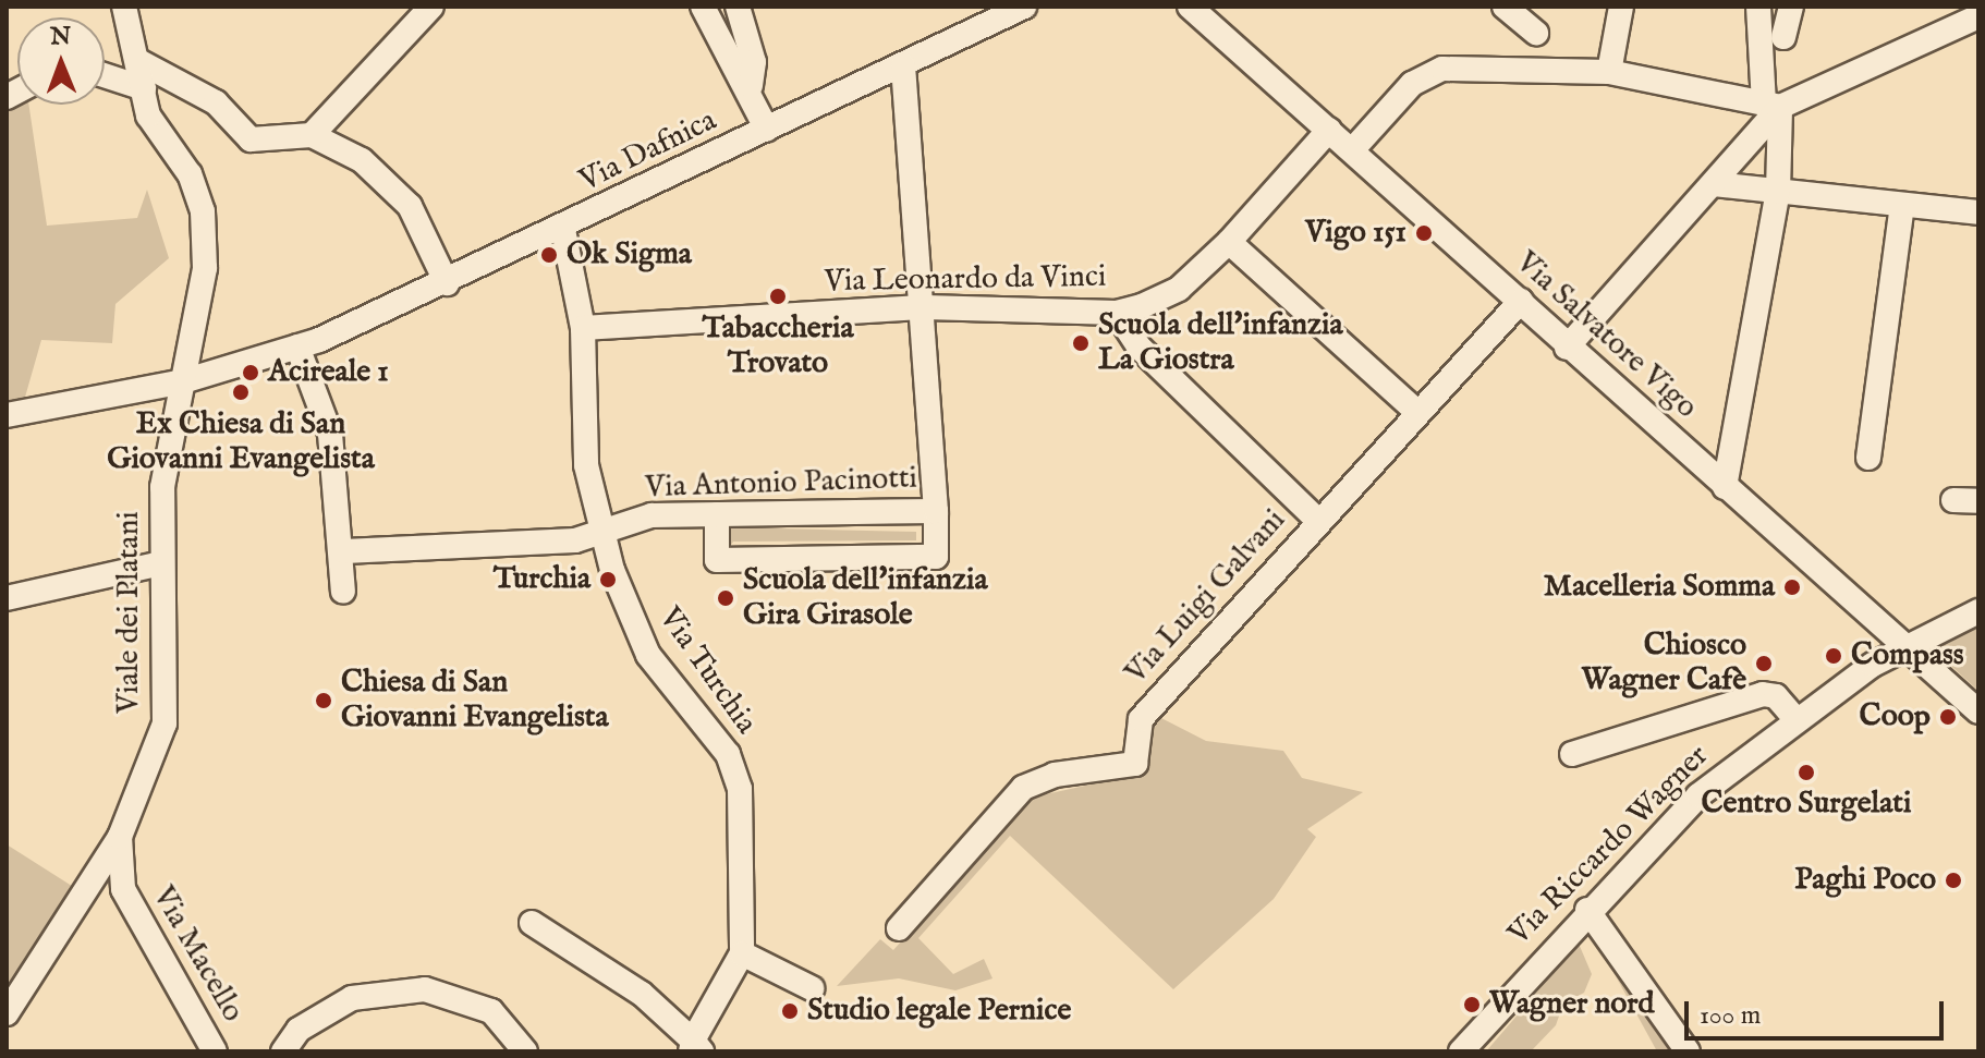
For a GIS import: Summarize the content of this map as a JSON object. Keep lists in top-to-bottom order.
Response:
{
  "streets": {
    "street": [
      "Via Dafnica",
      "Via Leonardo da Vinci",
      "Via Salvatore Vigo",
      "Via Antonio Pacinotti",
      "Via Luigi Galvani",
      "Viale dei Platani",
      "Via Turchia",
      "Via Riccardo Wagner",
      "Via Macello"
    ]
  },
  "crossings": [
    ["Via Dafnica", "Via Antonio Pacinotti"],
    ["Via Dafnica", "Viale dei Platani"],
    ["Via Dafnica", "Via Turchia"],
    ["Via Leonardo da Vinci", "Via Salvatore Vigo"],
    ["Via Leonardo da Vinci", "Via Antonio Pacinotti"],
    ["Via Leonardo da Vinci", "Via Turchia"],
    ["Via Salvatore Vigo", "Via Luigi Galvani"],
    ["Via Salvatore Vigo", "Via Riccardo Wagner"],
    ["Via Antonio Pacinotti", "Via Turchia"],
    ["Viale dei Platani", "Via Macello"]
  ],
  "places": [
    "Vigo 151",
    "Ok Sigma",
    "Tabaccheria Trovato",
    "Scuola dell'infanzia La Giostra",
    "Acireale 1",
    "Ex Chiesa di San Giovanni Evangelista",
    "Turchia",
    "Macelleria Somma",
    "Scuola dell'infanzia Gira Girasole",
    "Compass",
    "Chiosco Wagner Cafè",
    "Chiesa di San Giovanni Evangelista",
    "Coop",
    "Centro Surgelati",
    "Paghi Poco",
    "Wagner nord",
    "Studio legale Pernice"
  ],
  "scale_bar": "100 m",
  "north": "top"
}
